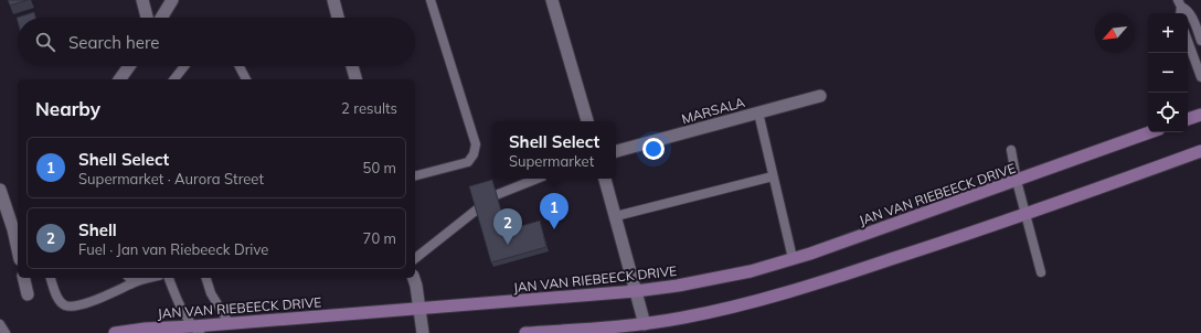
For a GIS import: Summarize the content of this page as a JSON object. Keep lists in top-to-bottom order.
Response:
{
  "streets": {
    "main road": ["JAN VAN RIEBEECK DRIVE"],
    "street": ["MARSALA"]
  },
  "north": "bottom left",
  "page": {
    "map_buttons": ["+", "−"],
    "search": "Search here",
    "heading": ["Nearby", "2 results"],
    "popup": ["Shell Select", "Supermarket"],
    "list": [
      {
        "mark": "1",
        "name": "Shell Select",
        "note": "Supermarket · Aurora Street",
        "value": "50 m"
      },
      {
        "mark": "2",
        "name": "Shell",
        "note": "Fuel · Jan van Riebeeck Drive",
        "value": "70 m"
      }
    ],
    "pins": ["1", "2"]
  }
}
